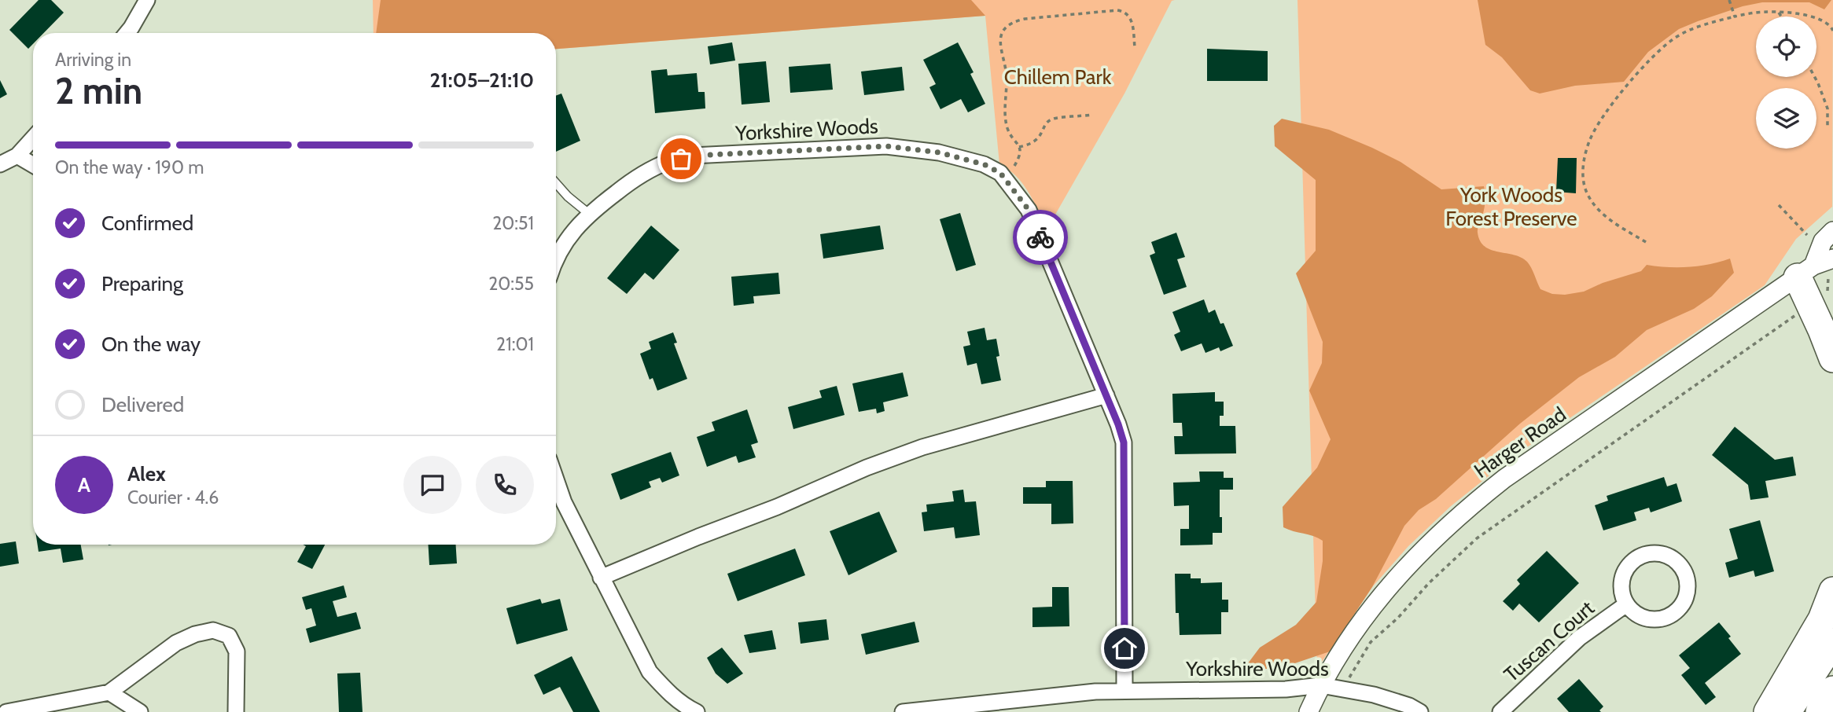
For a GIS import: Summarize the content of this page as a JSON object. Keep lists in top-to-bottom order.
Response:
{
  "streets": {
    "street": ["Yorkshire Woods", "Harger Road", "Tuscan Court"]
  },
  "crossings": [
    ["Yorkshire Woods", "Harger Road"]
  ],
  "parks": ["Chillem Park", "York Woods Forest Preserve"],
  "page": {
    "heading": ["2 min", "Arriving in", "21:05–21:10"],
    "panel": ["Alex", "Courier · 4.6"],
    "bar": "On the way · 190 m",
    "list": [
      ["Confirmed", "20:51"],
      ["Preparing", "20:55"],
      ["On the way", "21:01"],
      "Delivered"
    ],
    "round": "A"
  }
}
